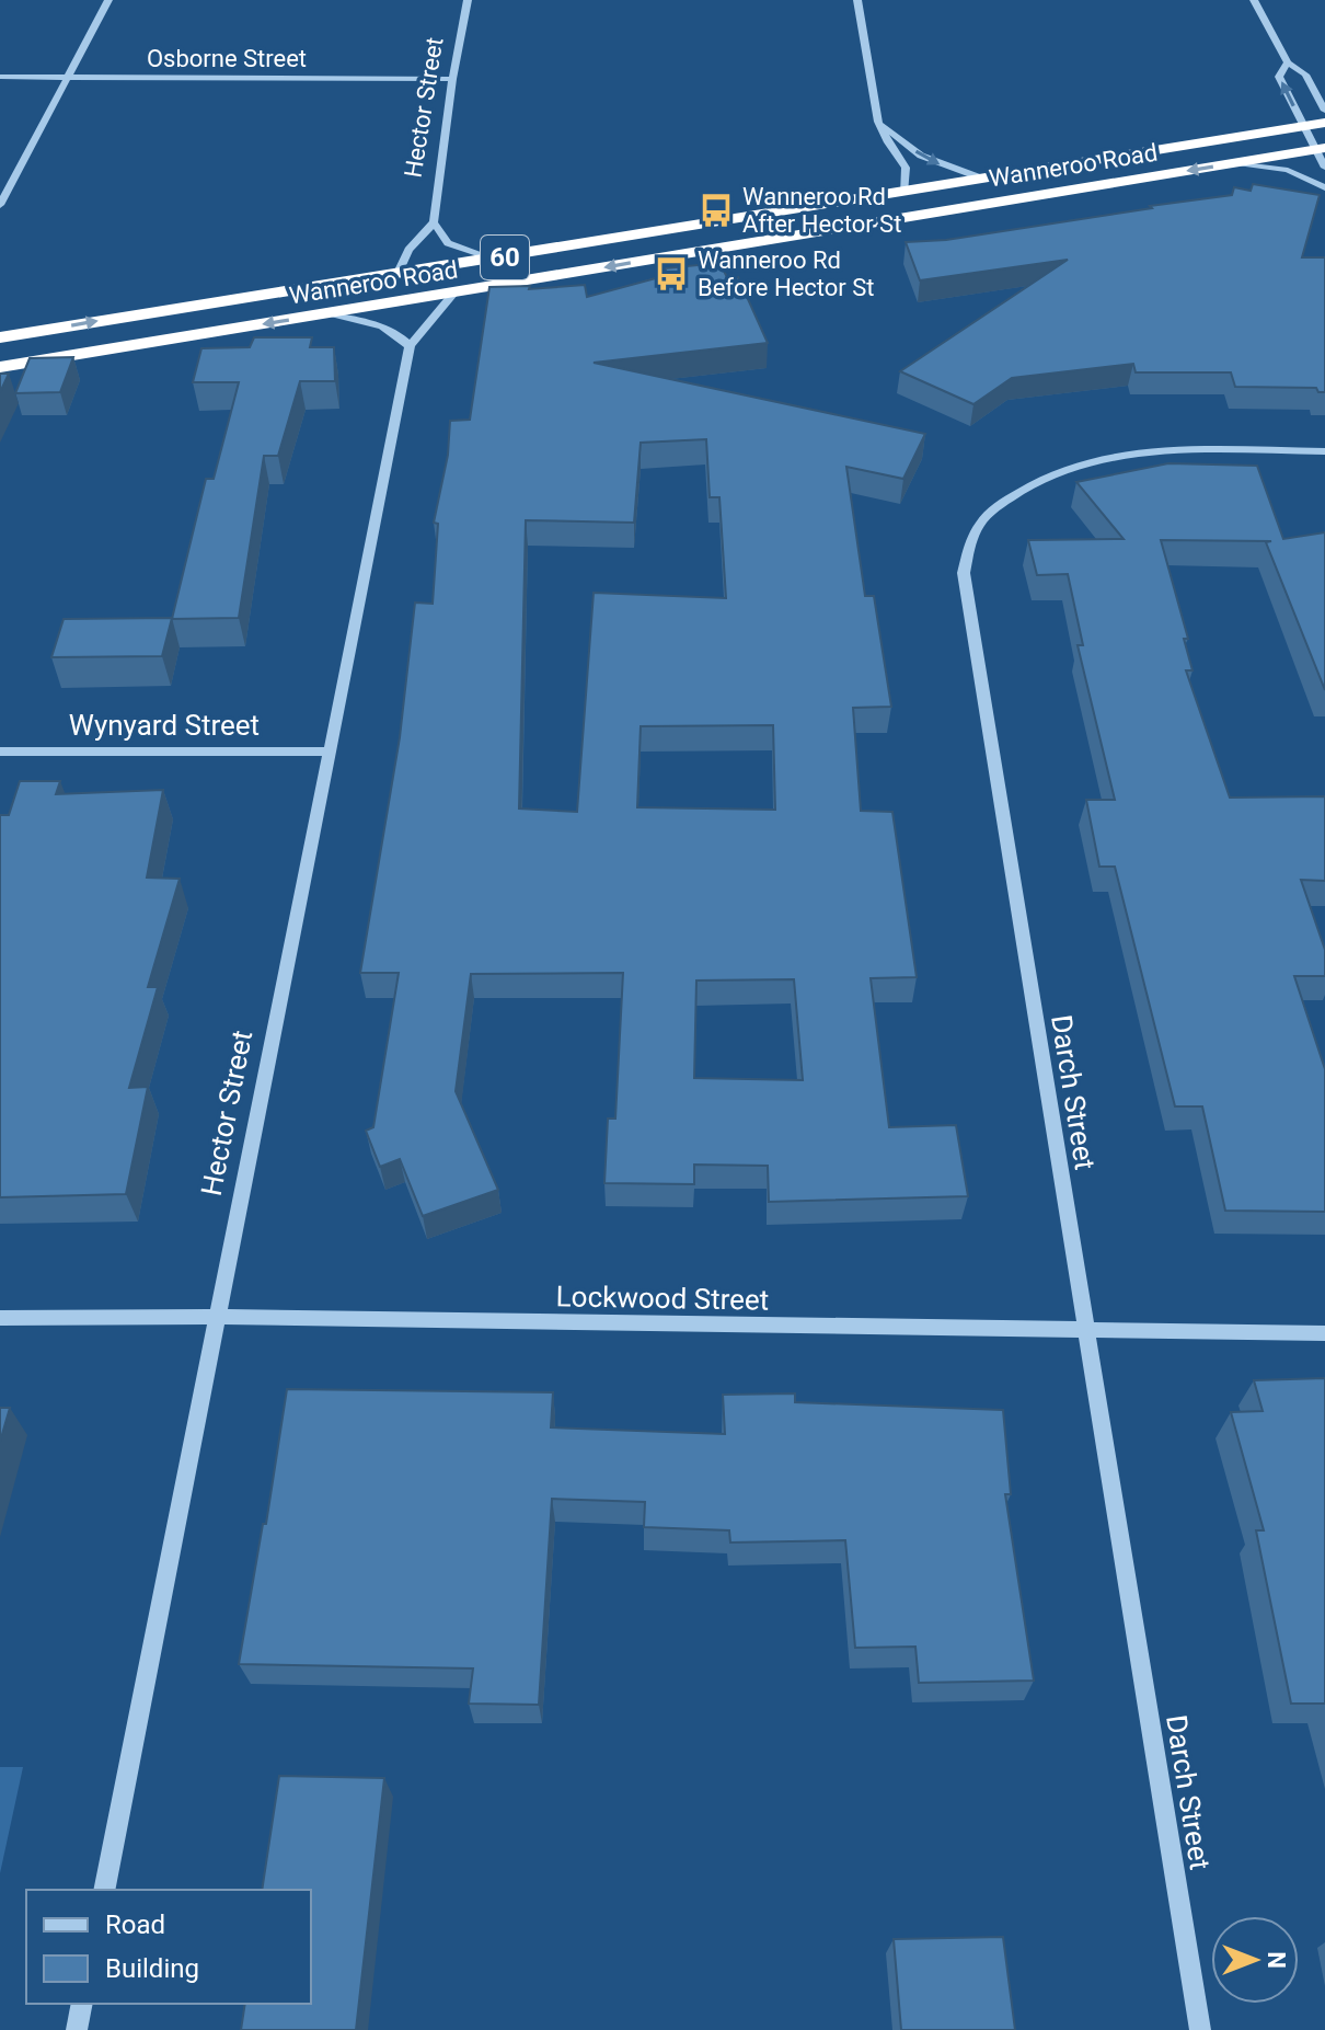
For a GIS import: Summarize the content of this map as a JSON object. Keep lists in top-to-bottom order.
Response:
{
  "streets": {
    "highway": ["Wanneroo Road", "60"],
    "street": [
      "Osborne Street",
      "Hector Street",
      "Wynyard Street",
      "Darch Street",
      "Lockwood Street"
    ]
  },
  "crossings": [
    ["Osborne Street", "Hector Street"],
    ["Hector Street", "Wanneroo Road"],
    ["Hector Street", "Wynyard Street"],
    ["Hector Street", "Lockwood Street"],
    ["Darch Street", "Lockwood Street"]
  ],
  "places": {
    "bus stop": ["Wanneroo Rd After Hector St", "Wanneroo Rd Before Hector St"]
  },
  "legend": ["Road", "Building"],
  "north": "right"
}
